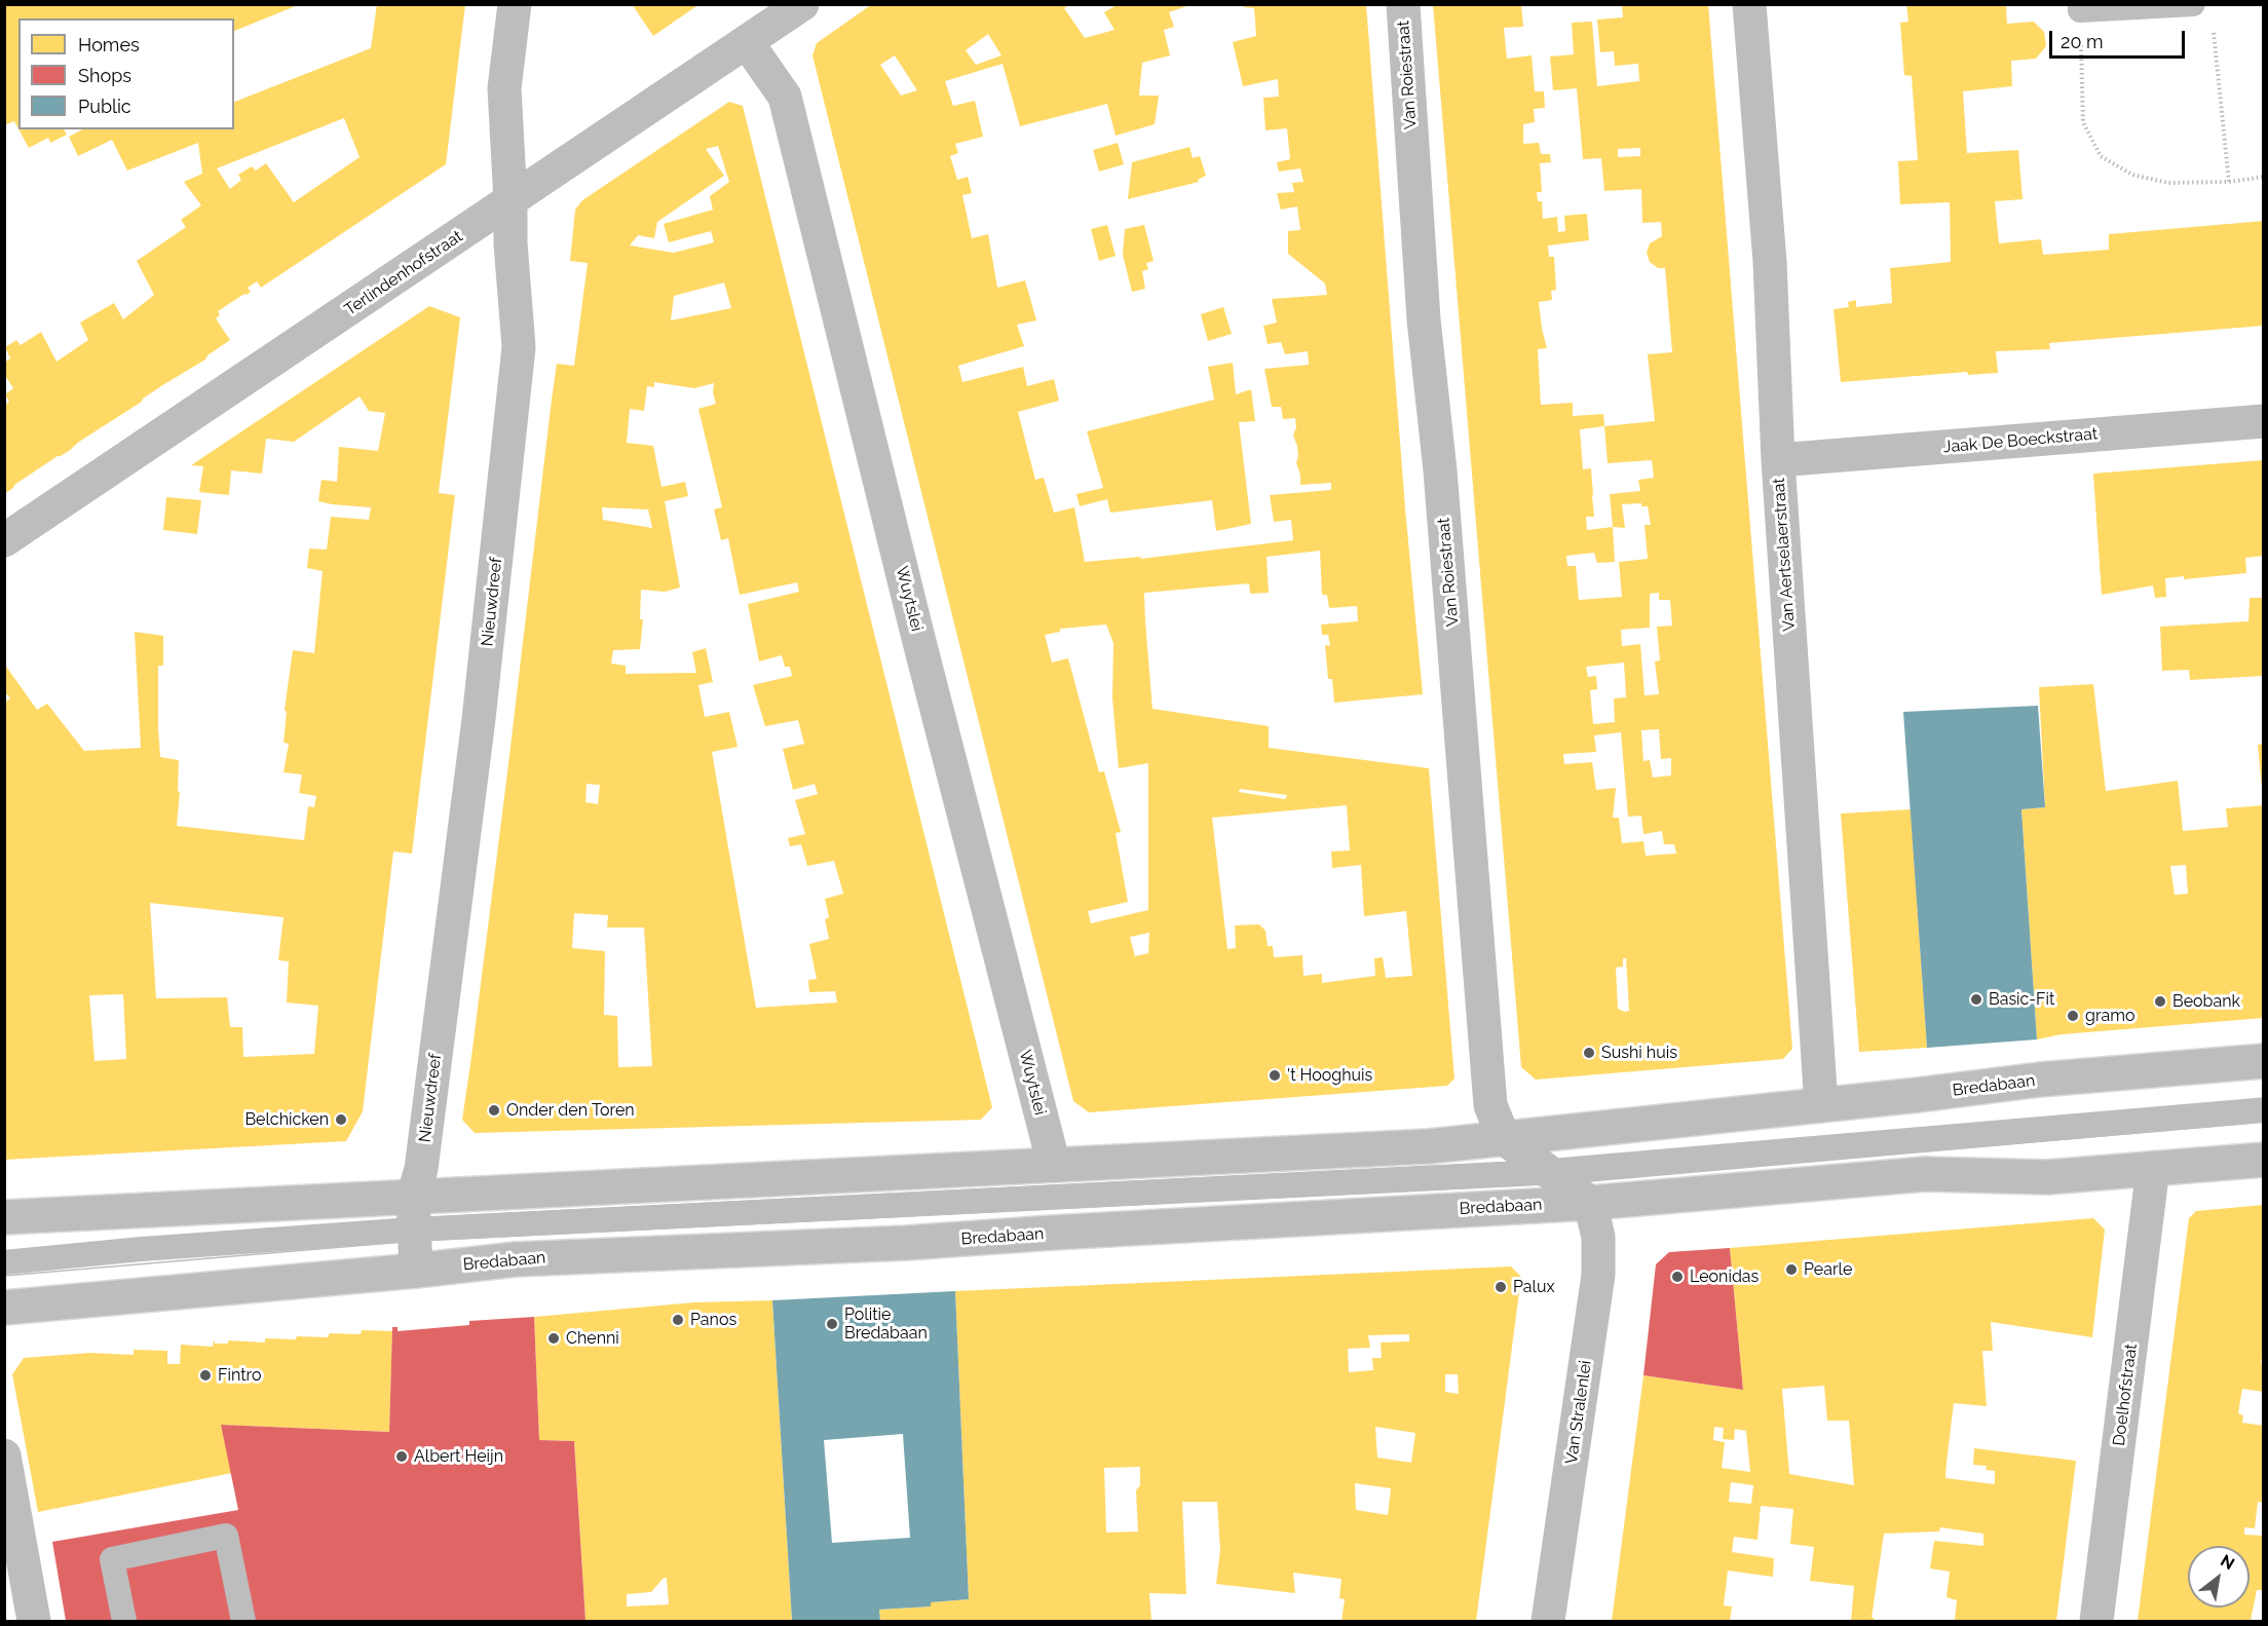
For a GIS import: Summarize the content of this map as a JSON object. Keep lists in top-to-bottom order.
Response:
{
  "streets": {
    "street": [
      "Van Roiestraat",
      "Terlindenhofstraat",
      "Jaak De Boeckstraat",
      "Van Aertselaerstraat",
      "Wuytslei",
      "Nieuwdreef",
      "Bredabaan",
      "Doelhofstraat",
      "Van Stralenlei"
    ]
  },
  "crossings": [
    ["Van Roiestraat", "Bredabaan"],
    ["Terlindenhofstraat", "Wuytslei"],
    ["Terlindenhofstraat", "Nieuwdreef"],
    ["Jaak De Boeckstraat", "Van Aertselaerstraat"],
    ["Van Aertselaerstraat", "Bredabaan"],
    ["Wuytslei", "Bredabaan"],
    ["Nieuwdreef", "Bredabaan"],
    ["Bredabaan", "Doelhofstraat"],
    ["Bredabaan", "Van Stralenlei"]
  ],
  "places": [
    "Basic-Fit",
    "Beobank",
    "gramo",
    "Sushi huis",
    "'t Hooghuis",
    "Onder den Toren",
    "Belchicken",
    "Pearle",
    "Leonidas",
    "Palux",
    "Panos",
    "Politie Bredabaan",
    "Chenni",
    "Fintro",
    "Albert Heijn"
  ],
  "legend": ["Homes", "Shops", "Public"],
  "scale_bar": "20 m",
  "north": "top right"
}
